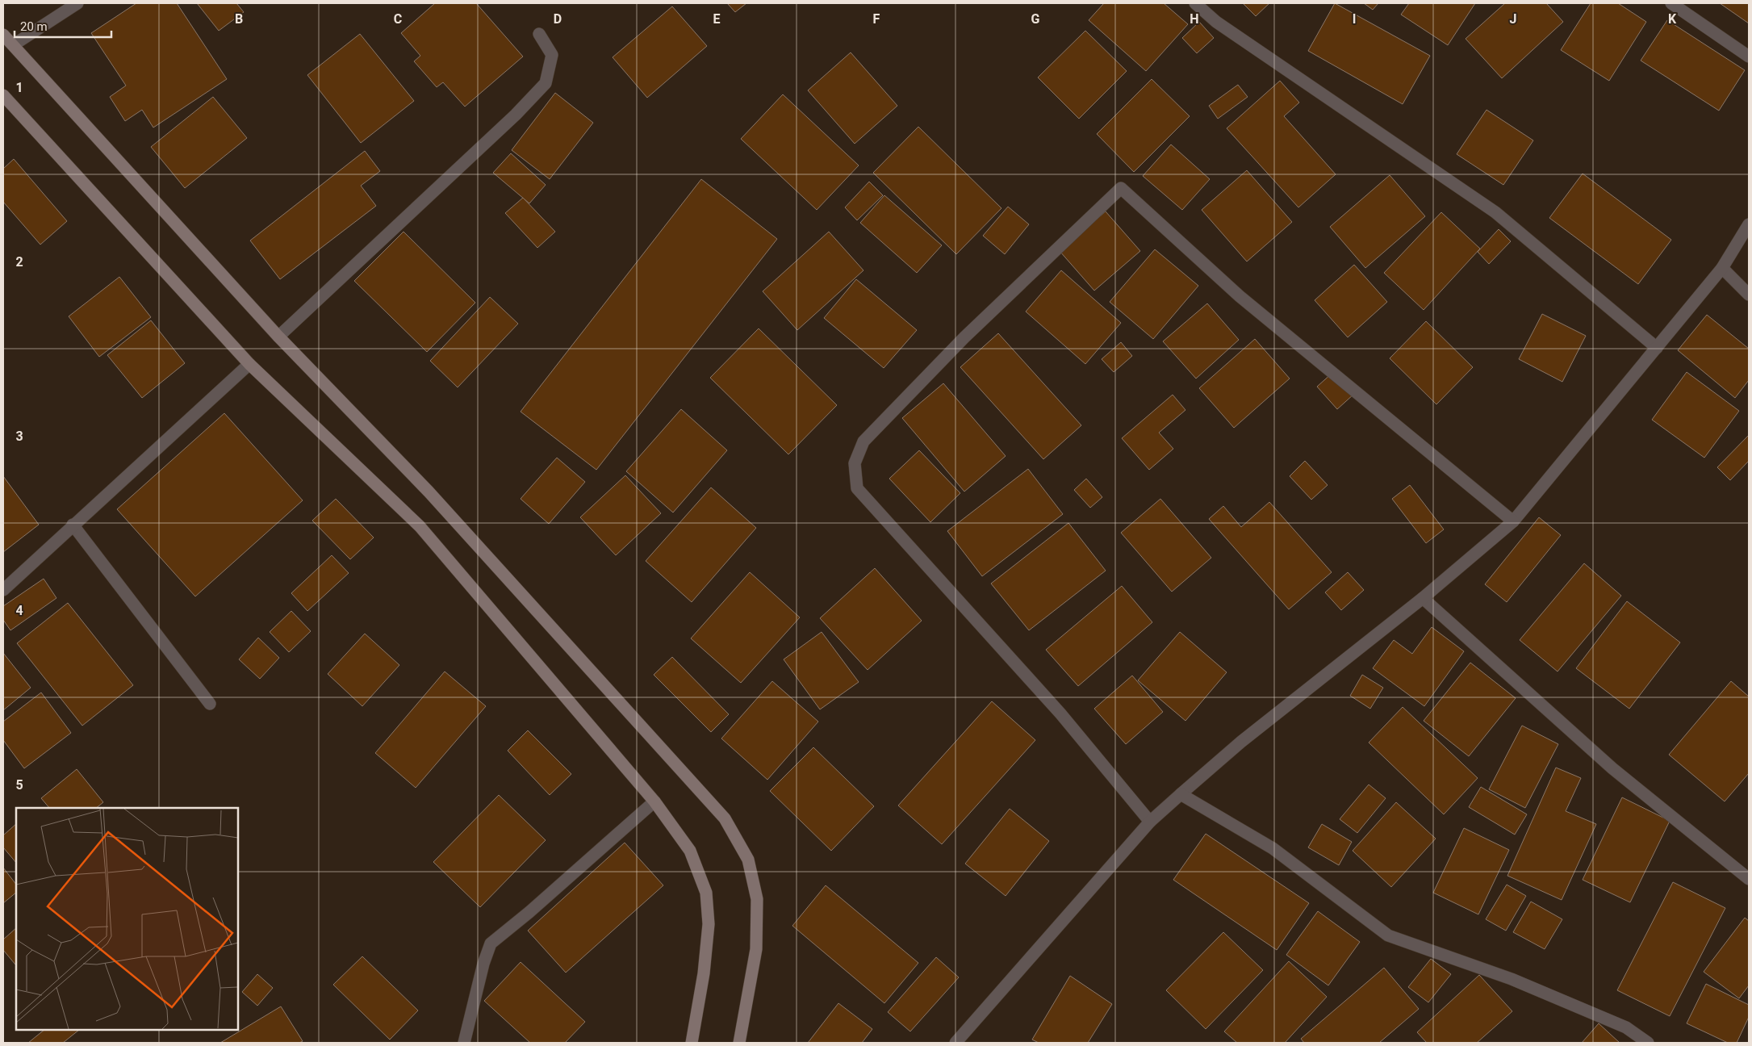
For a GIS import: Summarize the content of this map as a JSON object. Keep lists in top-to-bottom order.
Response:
{
  "scale_bar": "20 m",
  "grid": {
    "columns": [
      "B",
      "C",
      "D",
      "E",
      "F",
      "G",
      "H",
      "I",
      "J",
      "K"
    ],
    "rows": [
      "1",
      "2",
      "3",
      "4",
      "5"
    ]
  }
}
